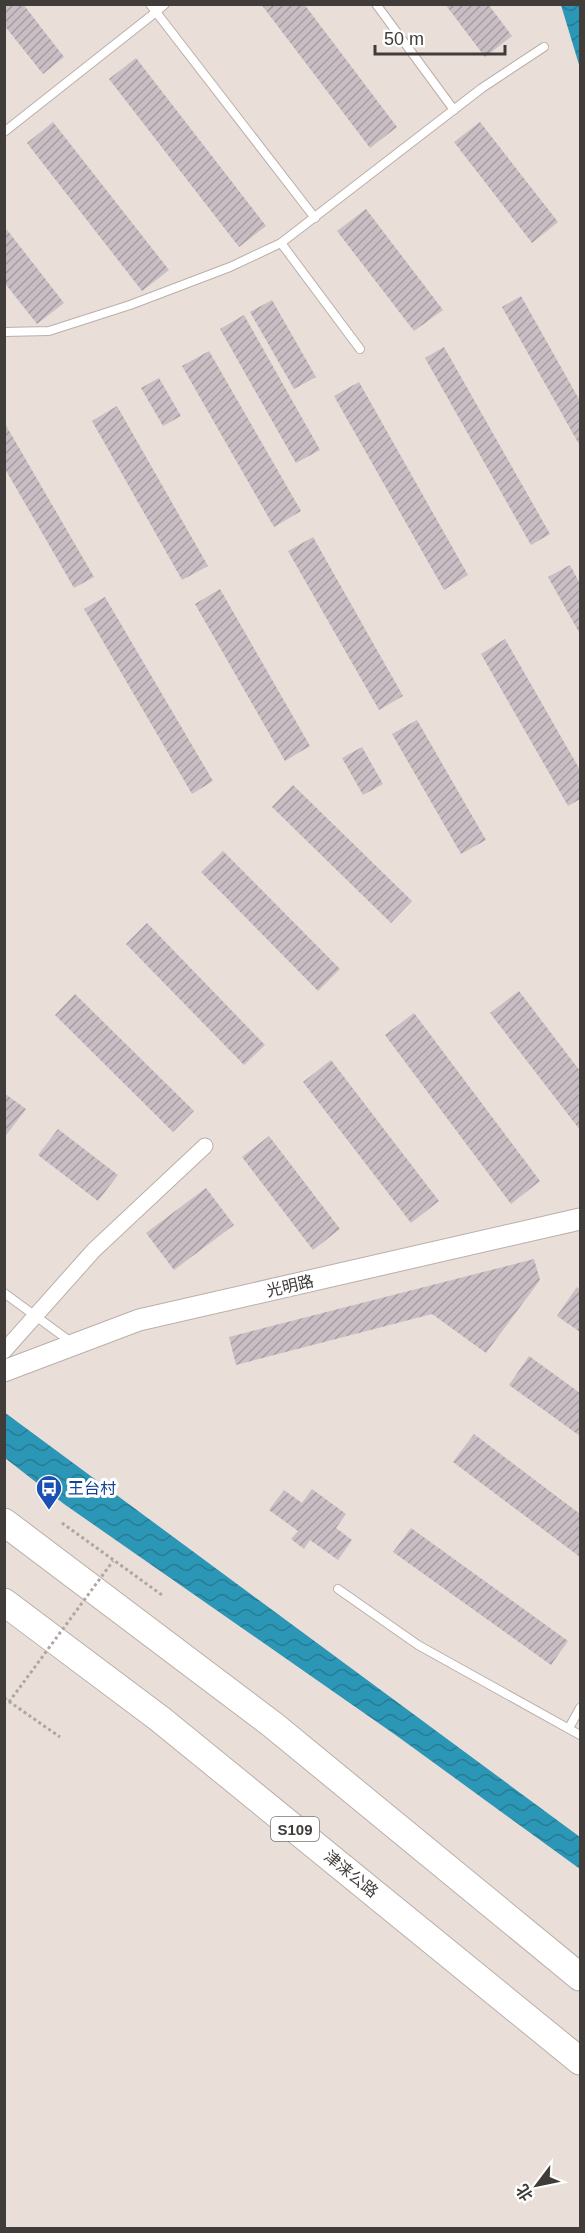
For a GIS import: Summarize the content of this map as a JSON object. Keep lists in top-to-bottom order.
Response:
{
  "streets": {
    "highway": ["S109", "津涞公路"],
    "street": ["光明路"]
  },
  "places": {
    "bus stop": ["王台村"]
  },
  "scale_bar": "50 m",
  "north": "bottom left"
}
